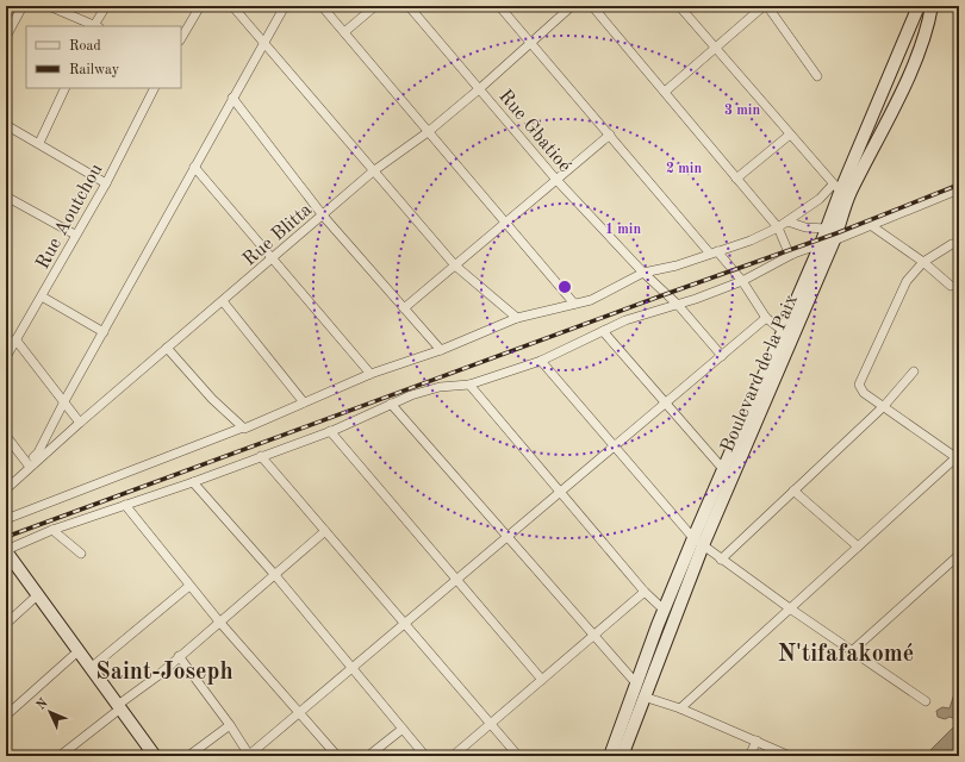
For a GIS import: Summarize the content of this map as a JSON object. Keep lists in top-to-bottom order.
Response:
{
  "streets": {
    "main road": ["Boulevard de la Paix"],
    "street": ["Rue Gbatioé", "Rue Aoutchou", "Rue Blitta"]
  },
  "crossings": [
    ["Rue Gbatioé", "Rue Blitta"]
  ],
  "districts": ["N'tifafakomé", "Saint-Joseph"],
  "legend": ["Road", "Railway"],
  "north": "top left",
  "rings": ["3 min", "2 min", "1 min"]
}
